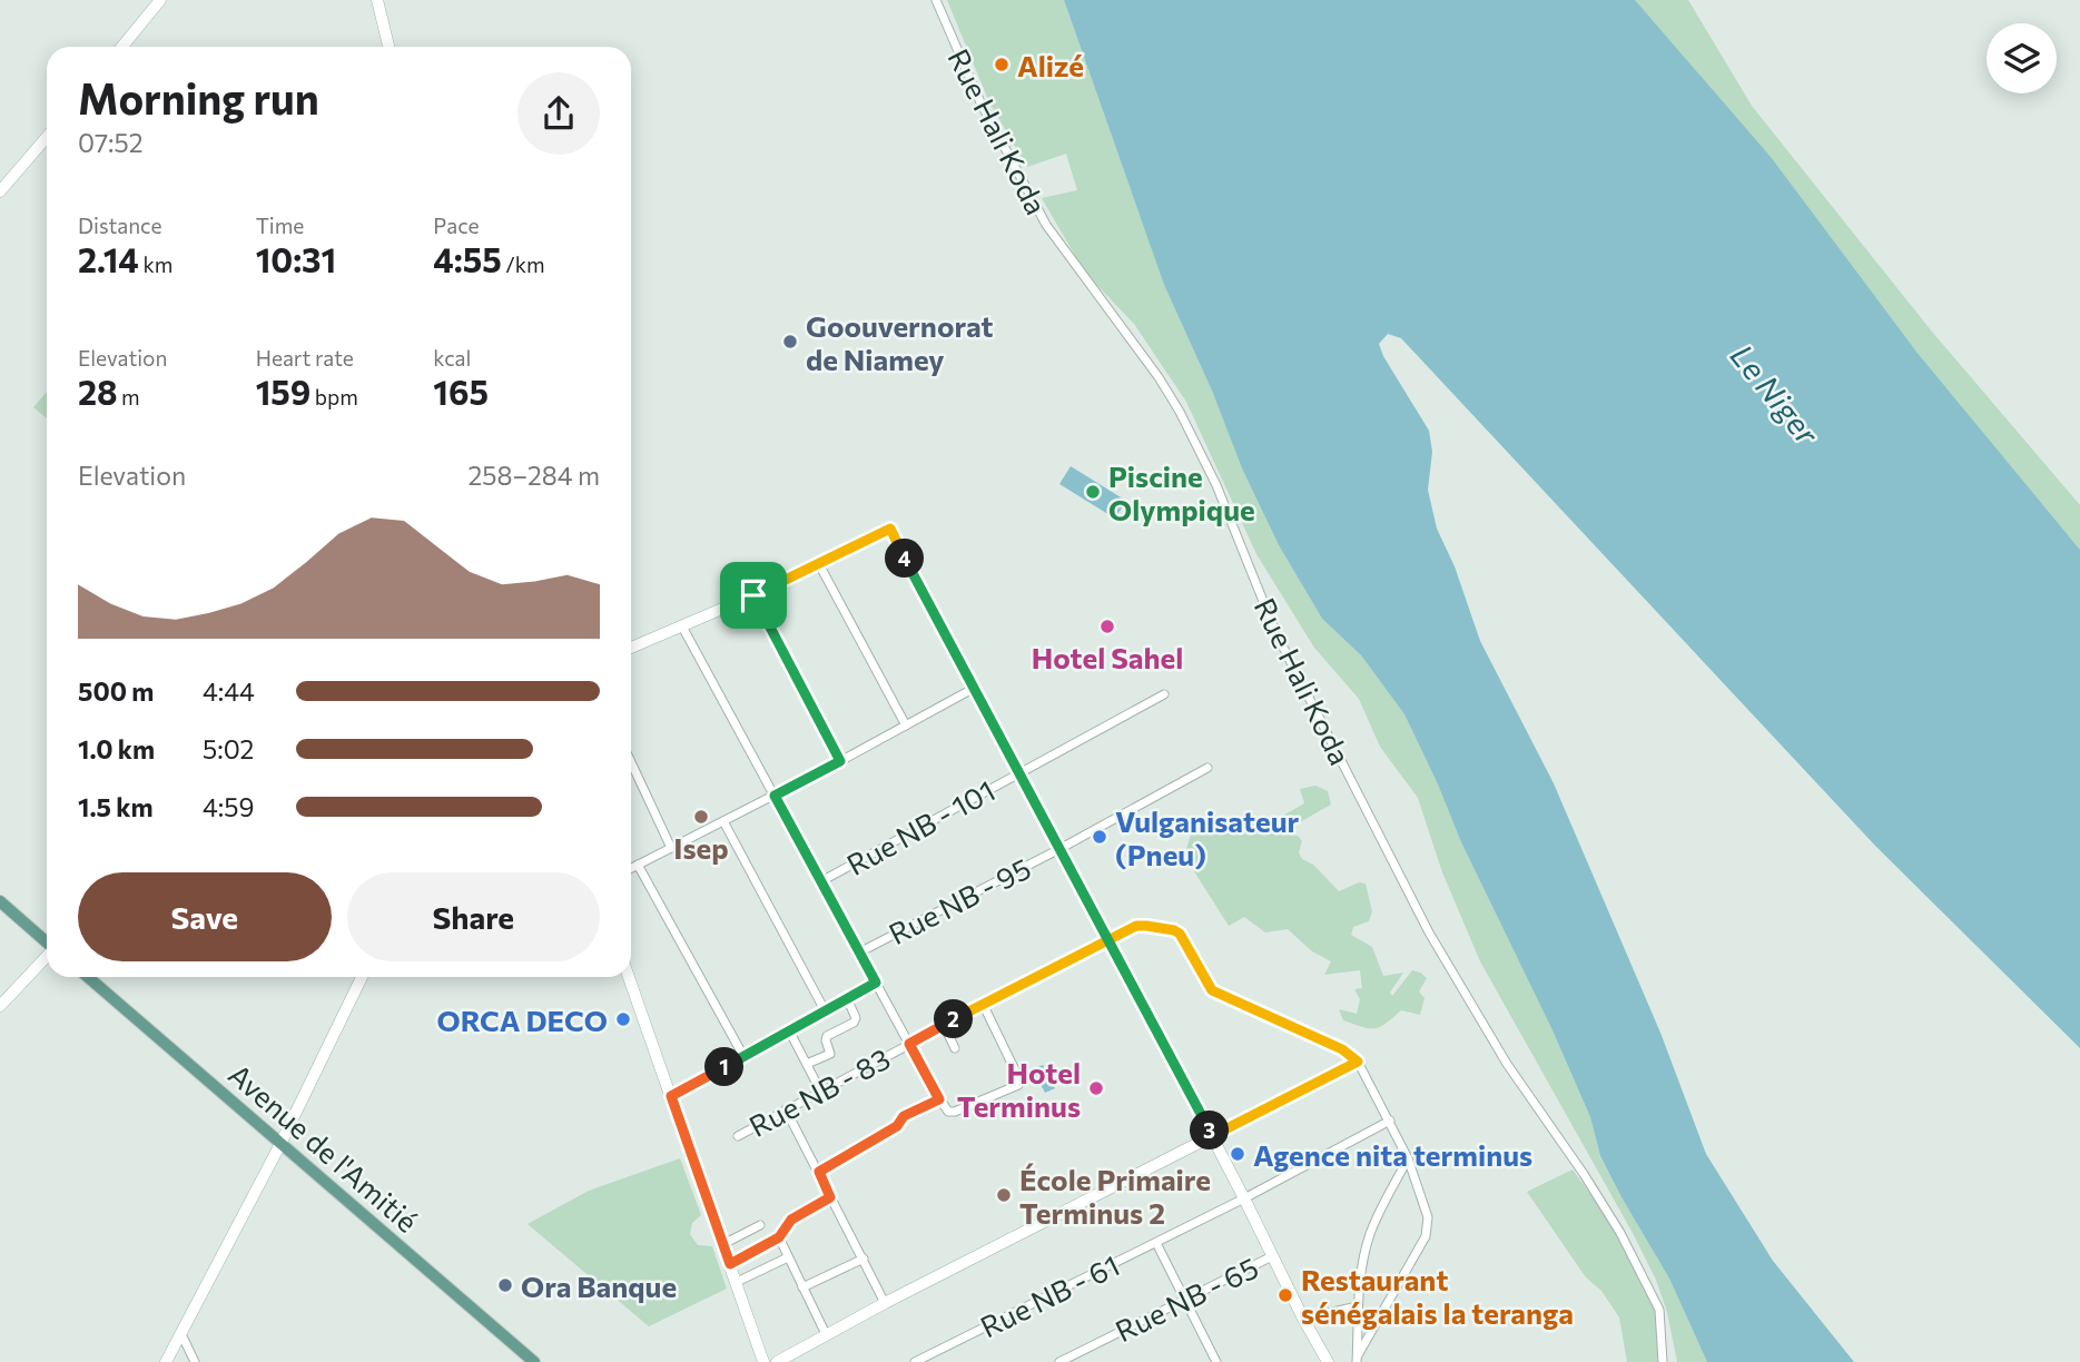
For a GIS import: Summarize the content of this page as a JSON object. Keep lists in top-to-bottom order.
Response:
{
  "streets": {
    "main road": ["Avenue de l'Amitié"],
    "street": [
      "Rue Hali Koda",
      "Rue NB - 101",
      "Rue NB - 95",
      "Rue NB - 83",
      "Rue NB - 61",
      "Rue NB - 65"
    ]
  },
  "water": ["Le Niger"],
  "places": [
    "Alizé",
    "Goouvernorat de Niamey",
    "Piscine Olympique",
    "Hotel Sahel",
    "Isep",
    "Vulganisateur (Pneu)",
    "ORCA DECO",
    "Hotel Terminus",
    "Agence nita terminus",
    "École Primaire Terminus 2",
    "Ora Banque",
    "Restaurant sénégalais la teranga"
  ],
  "page": {
    "heading": ["Morning run", "07:52"],
    "stats": [
      ["Distance", "2.14 km"],
      ["Time", "10:31"],
      ["Pace", "4:55 /km"],
      ["Elevation", "28 m"],
      ["Heart rate", "159 bpm"],
      ["kcal", "165"]
    ],
    "chart": ["Elevation", "258–284 m"],
    "pins": [
      "4",
      "2",
      "1",
      "3"
    ],
    "list": [
      {
        "name": "500 m",
        "note": "4:44"
      },
      {
        "name": "1.0 km",
        "note": "5:02"
      },
      {
        "name": "1.5 km",
        "note": "4:59"
      }
    ],
    "buttons": ["Save", "Share"]
  }
}
